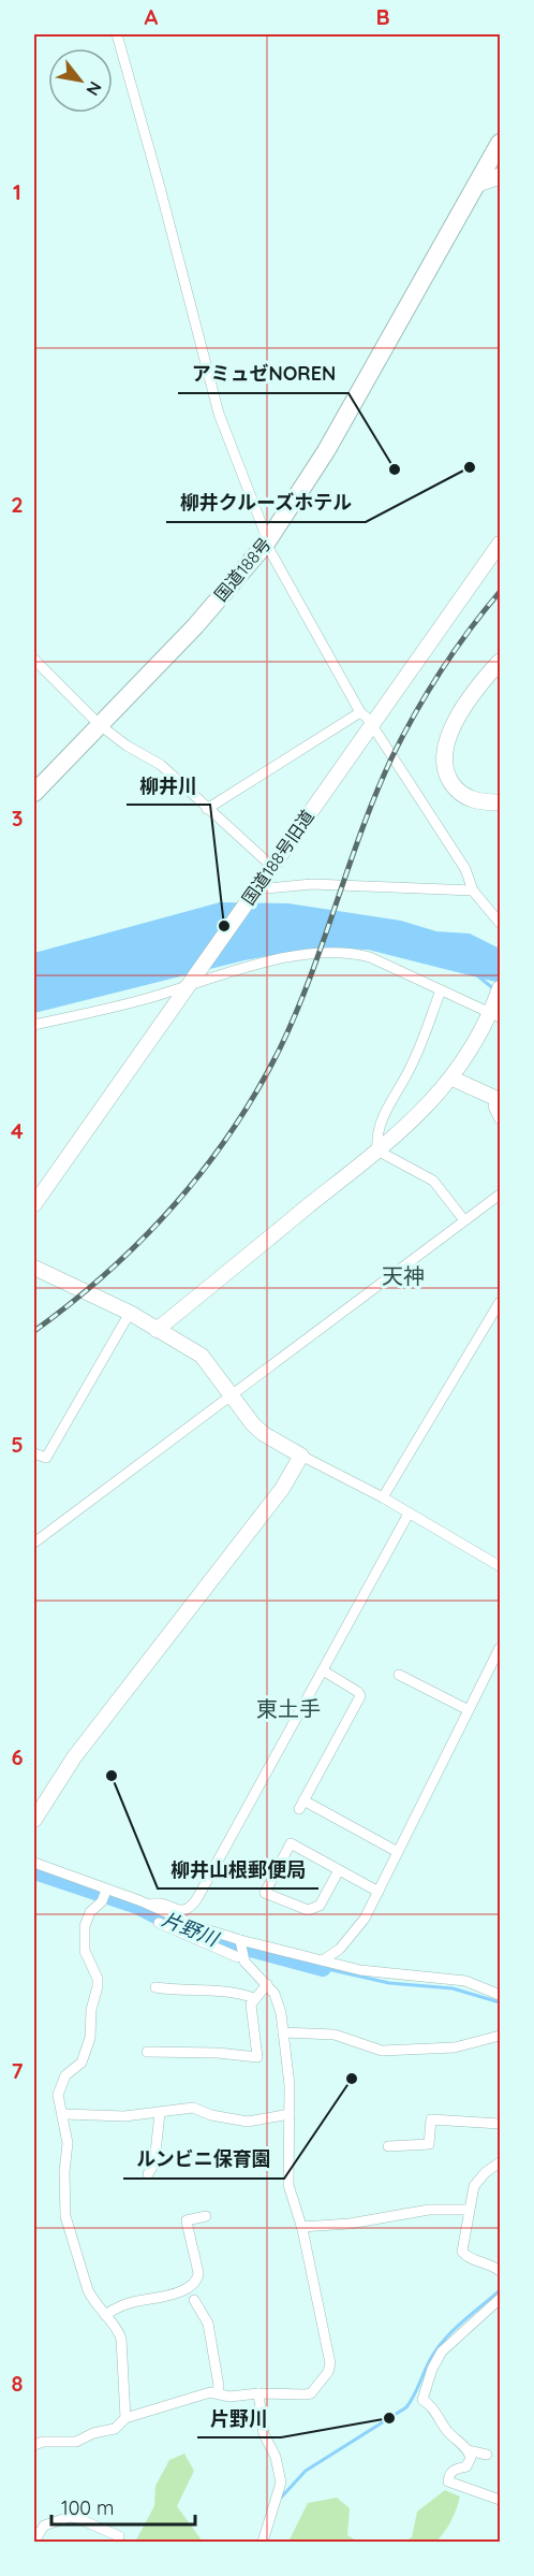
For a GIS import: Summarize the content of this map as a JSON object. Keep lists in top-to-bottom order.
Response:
{
  "streets": {
    "highway": ["国道188号"],
    "street": ["国道188号旧道"]
  },
  "districts": ["天神", "東土手"],
  "water": ["片野川"],
  "places": [
    "柳井クルーズホテル",
    "アミュゼNOREN",
    "柳井川",
    "柳井山根郵便局",
    "ルンビニ保育園",
    "片野川"
  ],
  "scale_bar": "100 m",
  "north": "bottom right",
  "grid": {
    "columns": ["A", "B"],
    "rows": [
      "1",
      "2",
      "3",
      "4",
      "5",
      "6",
      "7",
      "8"
    ]
  }
}
